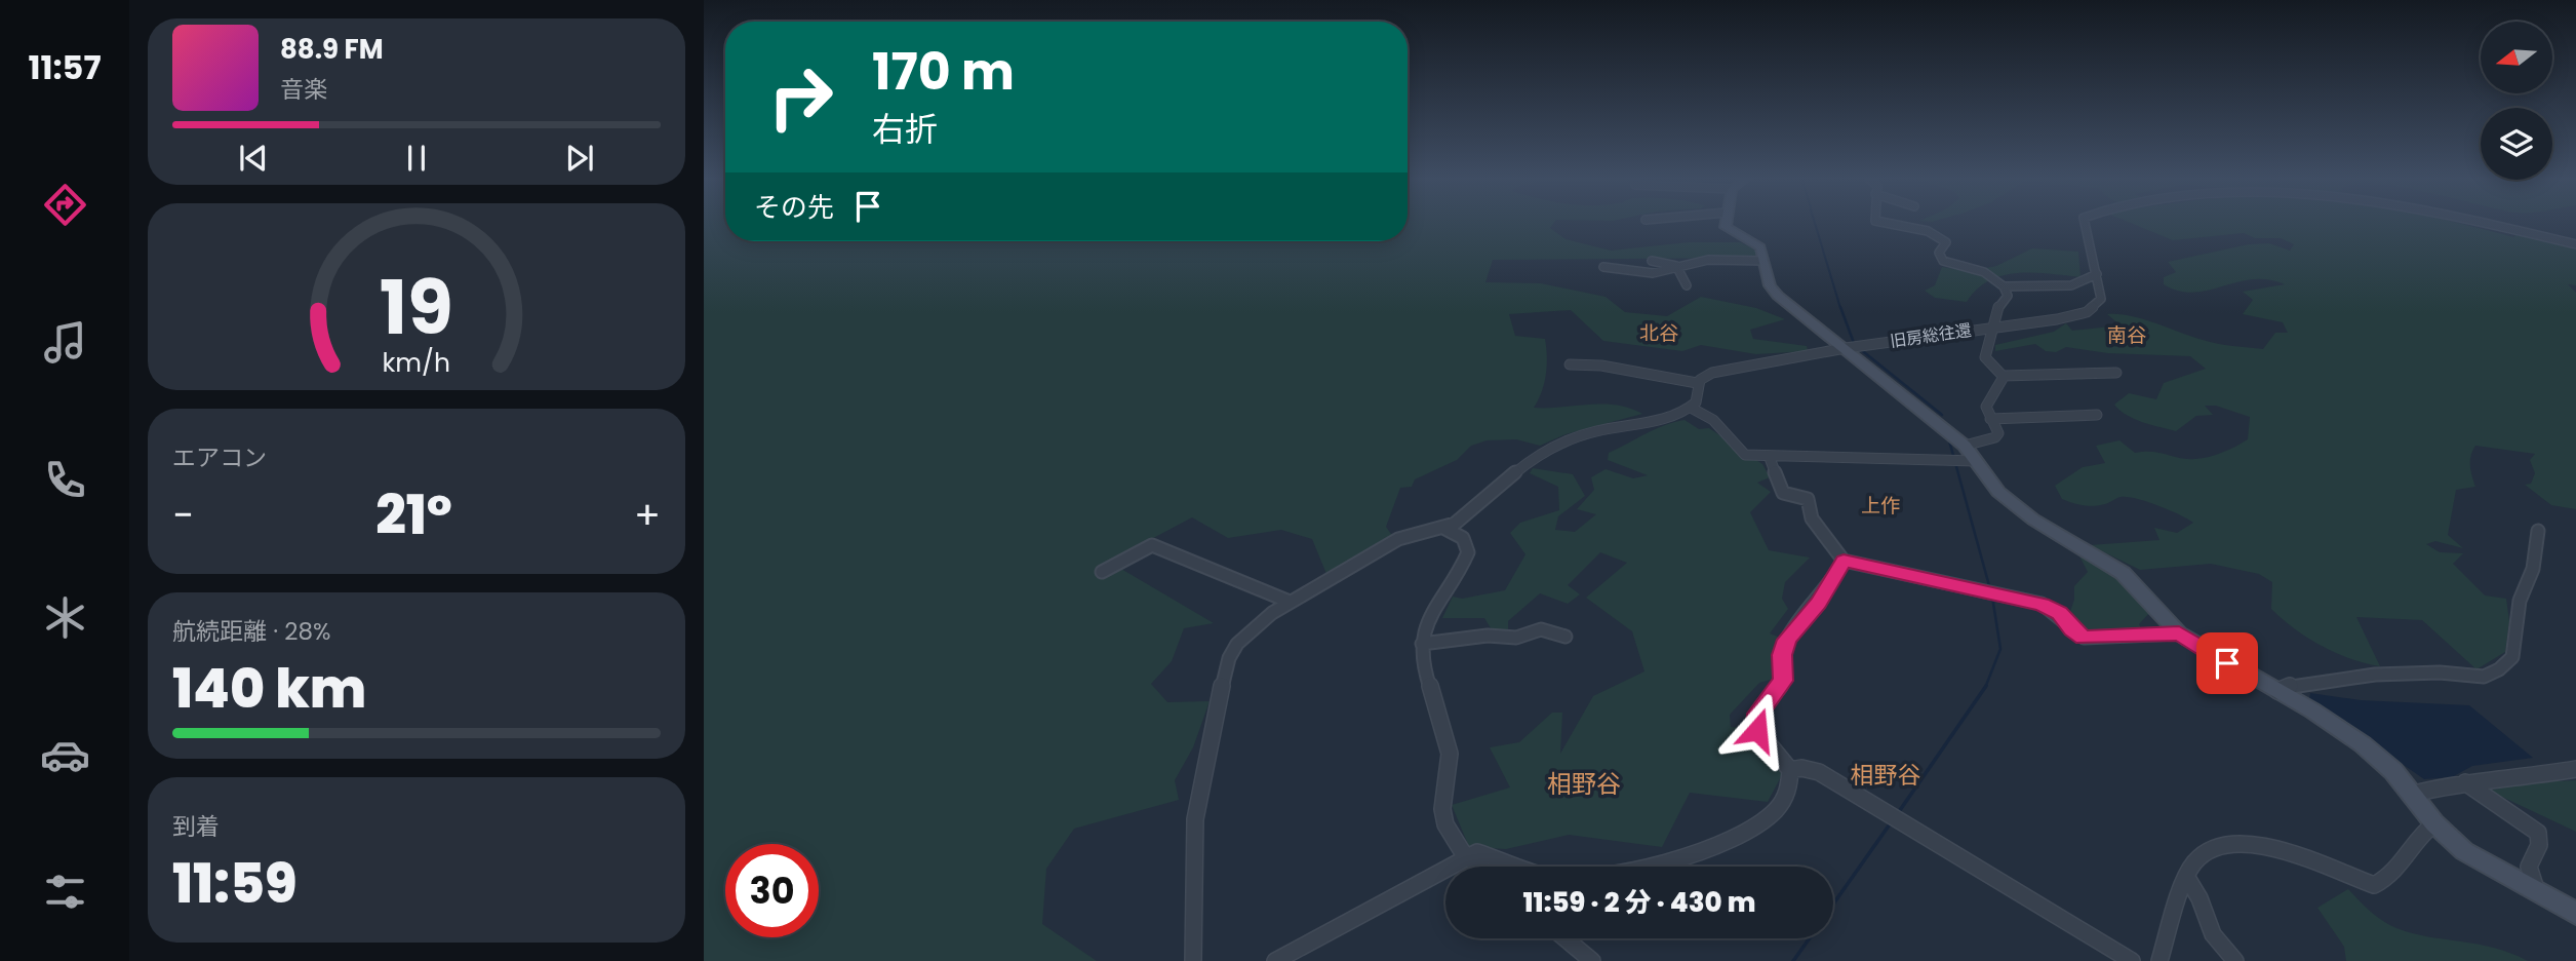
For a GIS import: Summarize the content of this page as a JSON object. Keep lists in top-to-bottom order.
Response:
{
  "streets": {
    "street": ["旧房総往還"]
  },
  "districts": [
    "北谷",
    "南谷",
    "上作",
    "相野谷",
    "相野谷"
  ],
  "north": "left",
  "page": {
    "tabs": "11:57",
    "turn": ["170 m", "右折"],
    "song": ["88.9 FM", "音楽"],
    "then": "その先",
    "tile": [
      "エアコン",
      ["航続距離 · 28%", "140 km"],
      ["到着", "11:59"]
    ],
    "heat": ["−", "21°", "+"],
    "limit": "30",
    "trip": "11:59 · 2 分 · 430 m",
    "gauge": ["19", "km/h"]
  }
}
